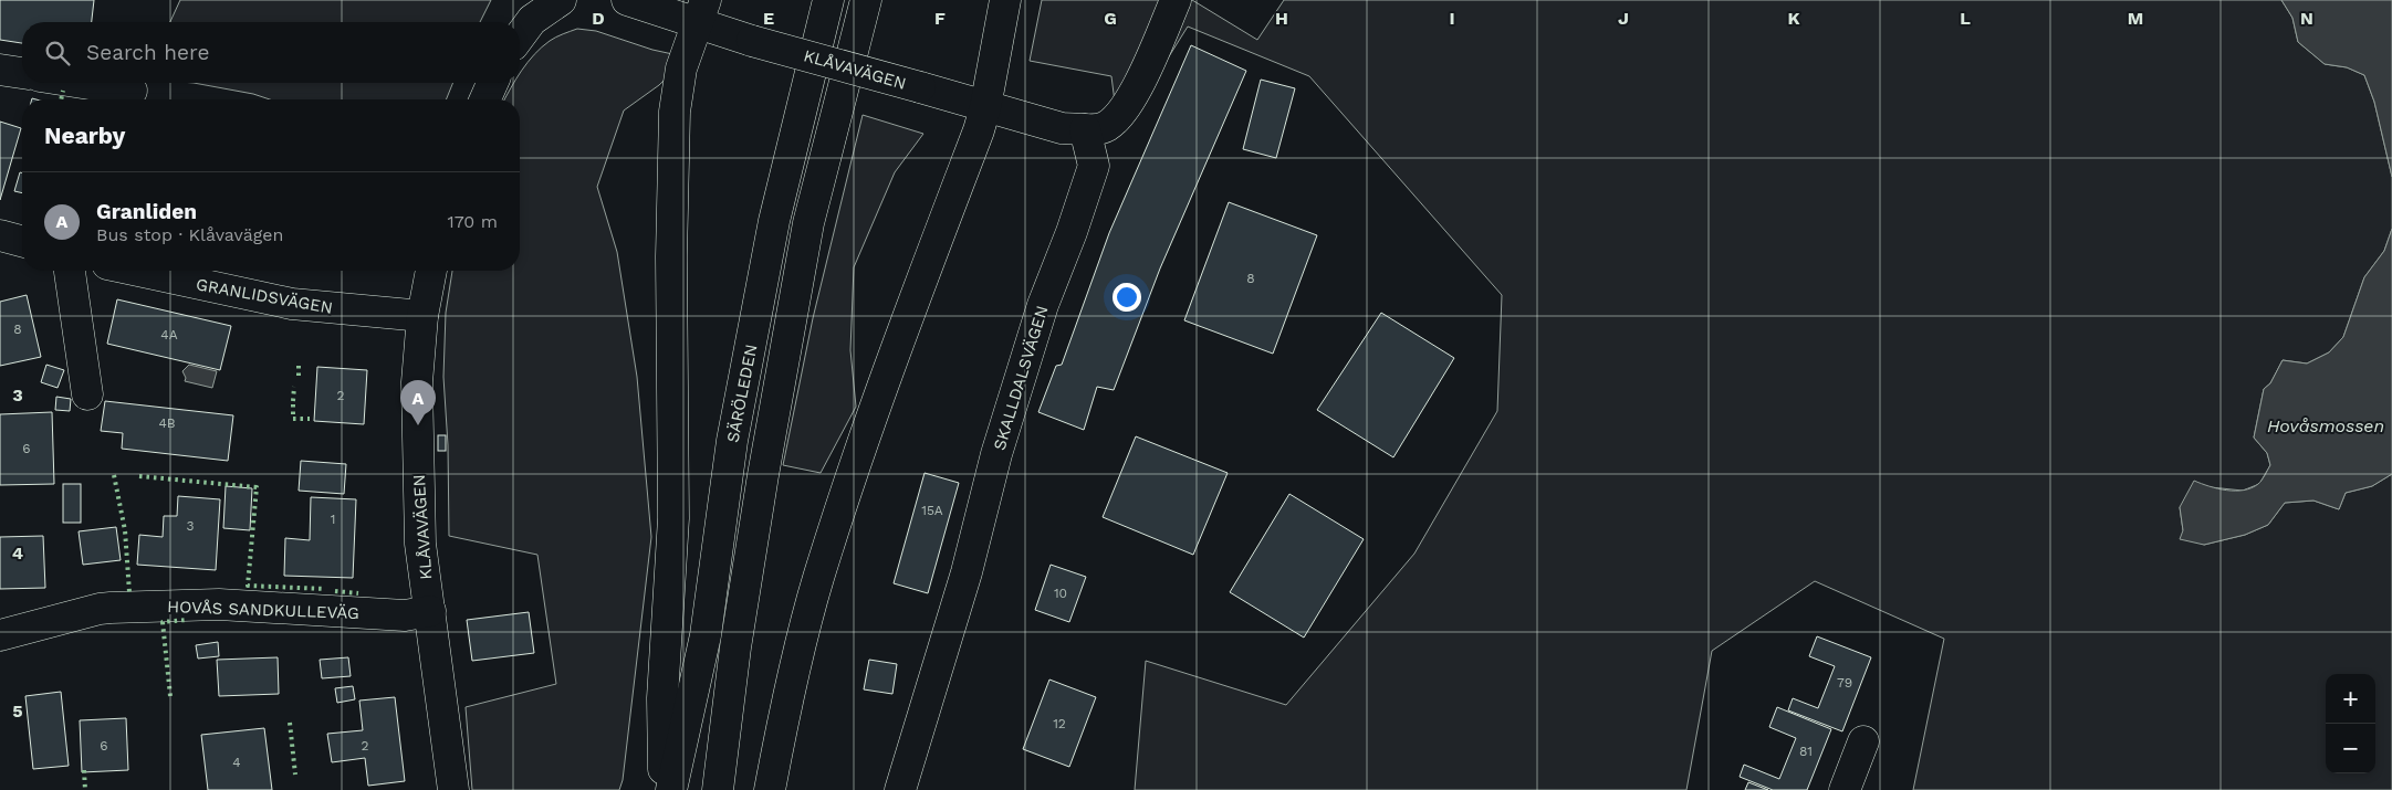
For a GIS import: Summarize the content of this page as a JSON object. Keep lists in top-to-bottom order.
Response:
{
  "streets": {
    "main road": [
      "KLÅVAVÄGEN",
      "GRANLIDSVÄGEN",
      "SKALLDALSVÄGEN",
      "SÄRÖLEDEN",
      "HOVÅS SANDKULLEVÄG"
    ]
  },
  "crossings": [
    ["KLÅVAVÄGEN", "GRANLIDSVÄGEN"],
    ["KLÅVAVÄGEN", "SKALLDALSVÄGEN"],
    ["KLÅVAVÄGEN", "HOVÅS SANDKULLEVÄG"]
  ],
  "water": ["Hovåsmossen"],
  "house_numbers": [
    "8",
    "8",
    "4A",
    "2",
    "4B",
    "6",
    "15A",
    "1",
    "3",
    "10",
    "79",
    "12",
    "6",
    "2",
    "81",
    "4"
  ],
  "page": {
    "search": "Search here",
    "heading": "Nearby",
    "list": [
      {
        "mark": "A",
        "name": "Granliden",
        "note": "Bus stop · Klåvavägen",
        "value": "170 m"
      }
    ],
    "pins": "A",
    "map_buttons": ["+", "−"]
  },
  "grid": {
    "columns": [
      "D",
      "E",
      "F",
      "G",
      "H",
      "I",
      "J",
      "K",
      "L",
      "M",
      "N"
    ],
    "rows": ["3", "4", "5"]
  }
}
